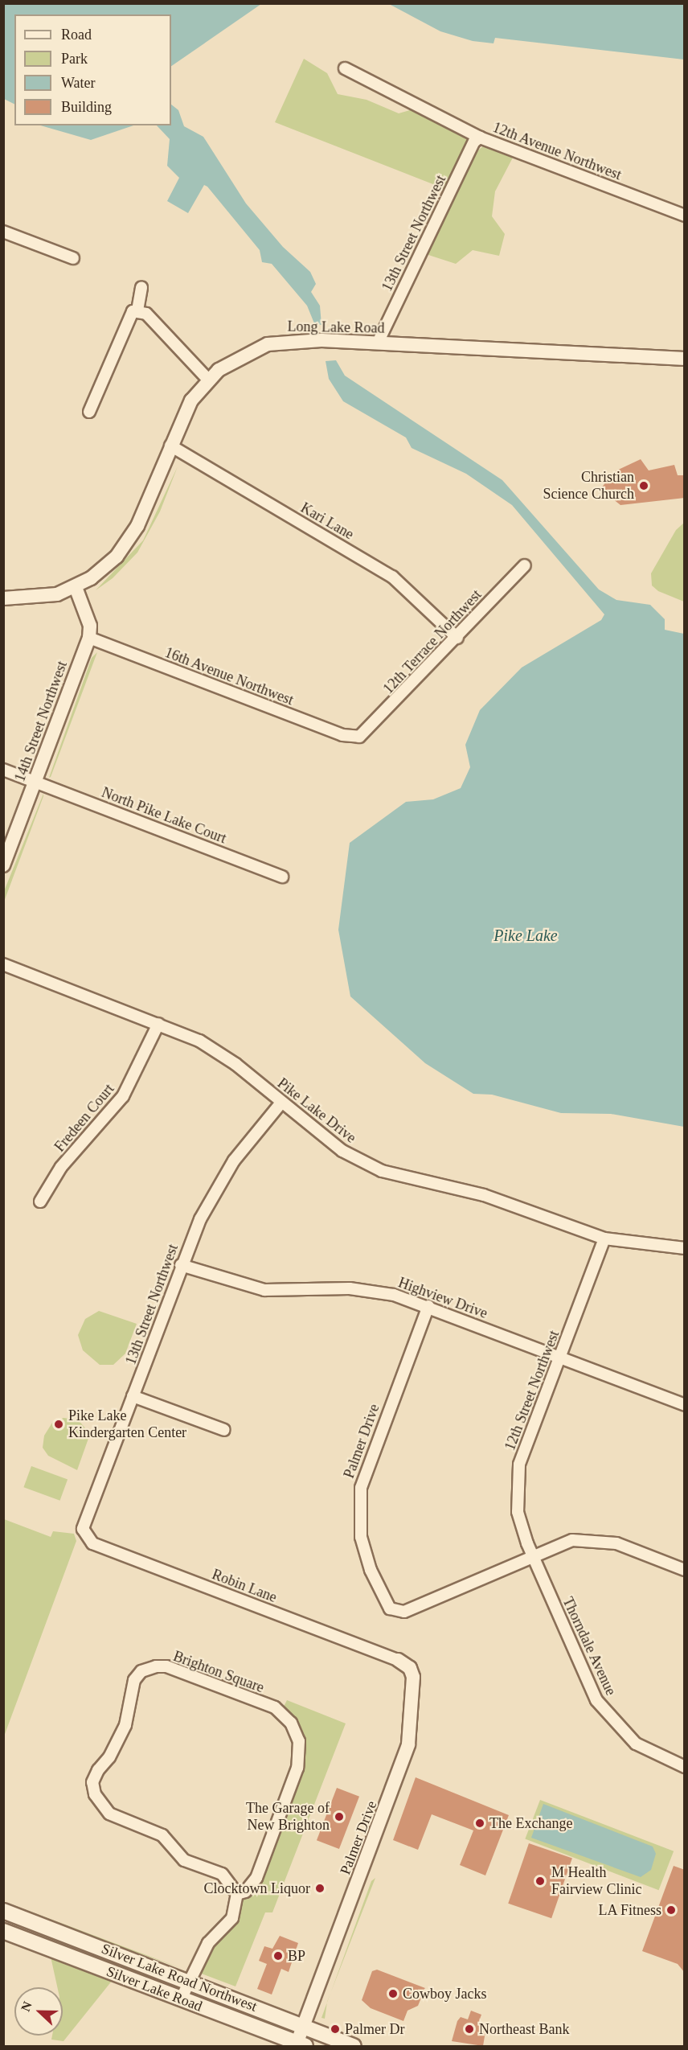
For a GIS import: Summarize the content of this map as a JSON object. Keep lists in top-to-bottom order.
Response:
{
  "streets": {
    "main road": ["Silver Lake Road Northwest", "Silver Lake Road"],
    "street": [
      "12th Avenue Northwest",
      "13th Street Northwest",
      "Long Lake Road",
      "Kari Lane",
      "12th Terrace Northwest",
      "16th Avenue Northwest",
      "14th Street Northwest",
      "North Pike Lake Court",
      "Pike Lake Drive",
      "Fredeen Court",
      "Highview Drive",
      "12th Street Northwest",
      "Palmer Drive",
      "Robin Lane",
      "Thorndale Avenue",
      "Brighton Square"
    ]
  },
  "crossings": [
    ["12th Avenue Northwest", "13th Street Northwest"],
    ["13th Street Northwest", "Long Lake Road"],
    ["13th Street Northwest", "Pike Lake Drive"],
    ["13th Street Northwest", "Highview Drive"],
    ["13th Street Northwest", "Robin Lane"],
    ["Long Lake Road", "Kari Lane"],
    ["Long Lake Road", "14th Street Northwest"],
    ["Kari Lane", "12th Terrace Northwest"],
    ["12th Terrace Northwest", "16th Avenue Northwest"],
    ["16th Avenue Northwest", "14th Street Northwest"],
    ["14th Street Northwest", "North Pike Lake Court"],
    ["Pike Lake Drive", "Fredeen Court"],
    ["Pike Lake Drive", "12th Street Northwest"],
    ["Highview Drive", "12th Street Northwest"],
    ["Highview Drive", "Palmer Drive"],
    ["12th Street Northwest", "Palmer Drive"],
    ["12th Street Northwest", "Thorndale Avenue"],
    ["Palmer Drive", "Robin Lane"],
    ["Palmer Drive", "Thorndale Avenue"],
    ["Palmer Drive", "Silver Lake Road Northwest"],
    ["Palmer Drive", "Silver Lake Road"]
  ],
  "water": ["Pike Lake"],
  "places": [
    "Christian Science Church",
    "Pike Lake Kindergarten Center",
    "The Garage of New Brighton",
    "The Exchange",
    "M Health Fairview Clinic",
    "Clocktown Liquor",
    "LA Fitness",
    "BP",
    "Cowboy Jacks",
    "Palmer Dr",
    "Northeast Bank"
  ],
  "legend": [
    "Road",
    "Park",
    "Water",
    "Building"
  ],
  "north": "left"
}
